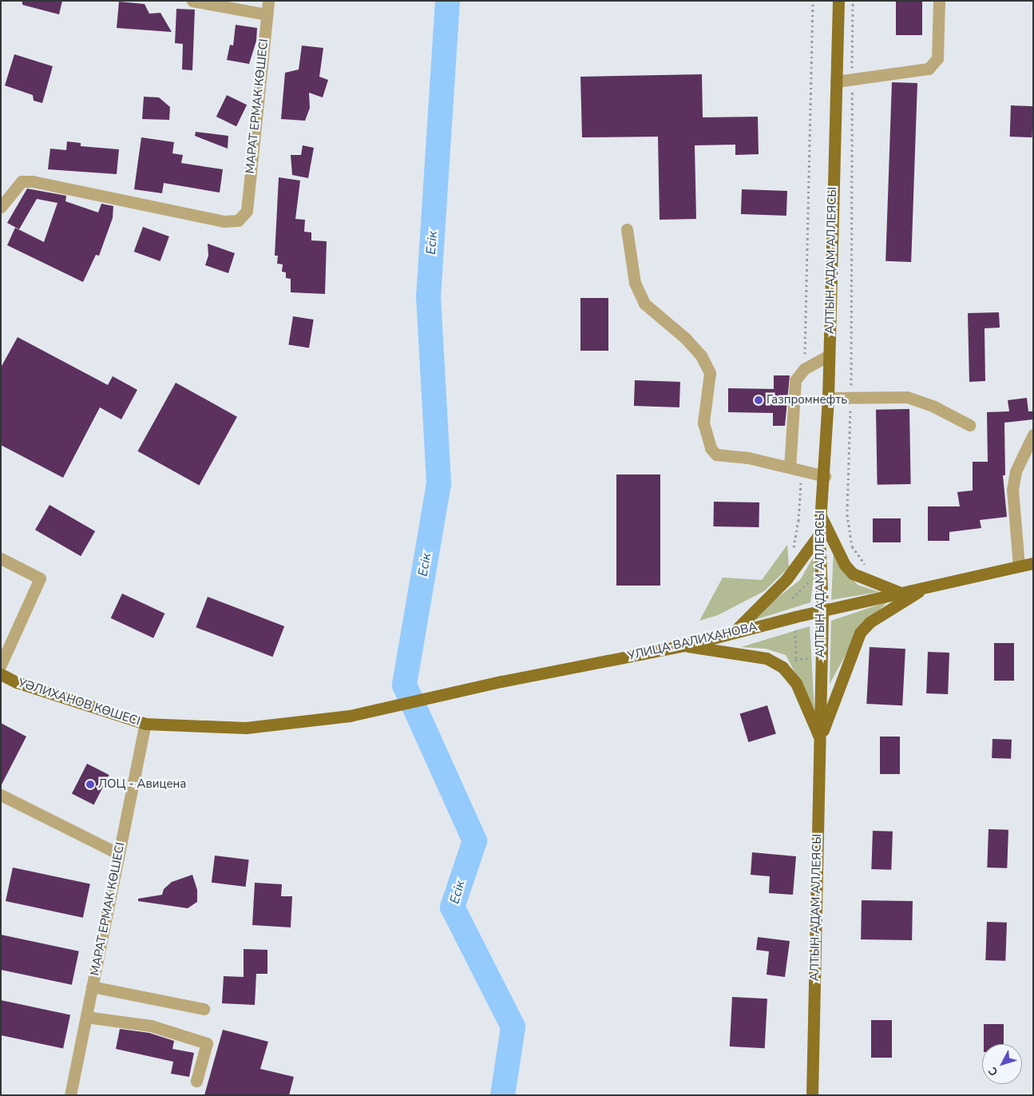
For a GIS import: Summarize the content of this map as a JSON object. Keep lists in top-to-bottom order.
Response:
{
  "streets": {
    "main road": ["АЛТЫН АДАМ АЛЛЕЯСЫ", "УЛИЦА ВАЛИХАНОВА", "УӘЛИХАНОВ КӨШЕСІ"],
    "street": ["МАРАТ ЕРМАК КӨШЕСІ"]
  },
  "crossings": [
    ["МАРАТ ЕРМАК КӨШЕСІ", "УӘЛИХАНОВ КӨШЕСІ"],
    ["АЛТЫН АДАМ АЛЛЕЯСЫ", "УЛИЦА ВАЛИХАНОВА"],
    ["УЛИЦА ВАЛИХАНОВА", "УӘЛИХАНОВ КӨШЕСІ"]
  ],
  "water": ["Есік"],
  "places": ["Газпромнефть", "ЛОЦ - Авицена"],
  "north": "bottom left"
}
